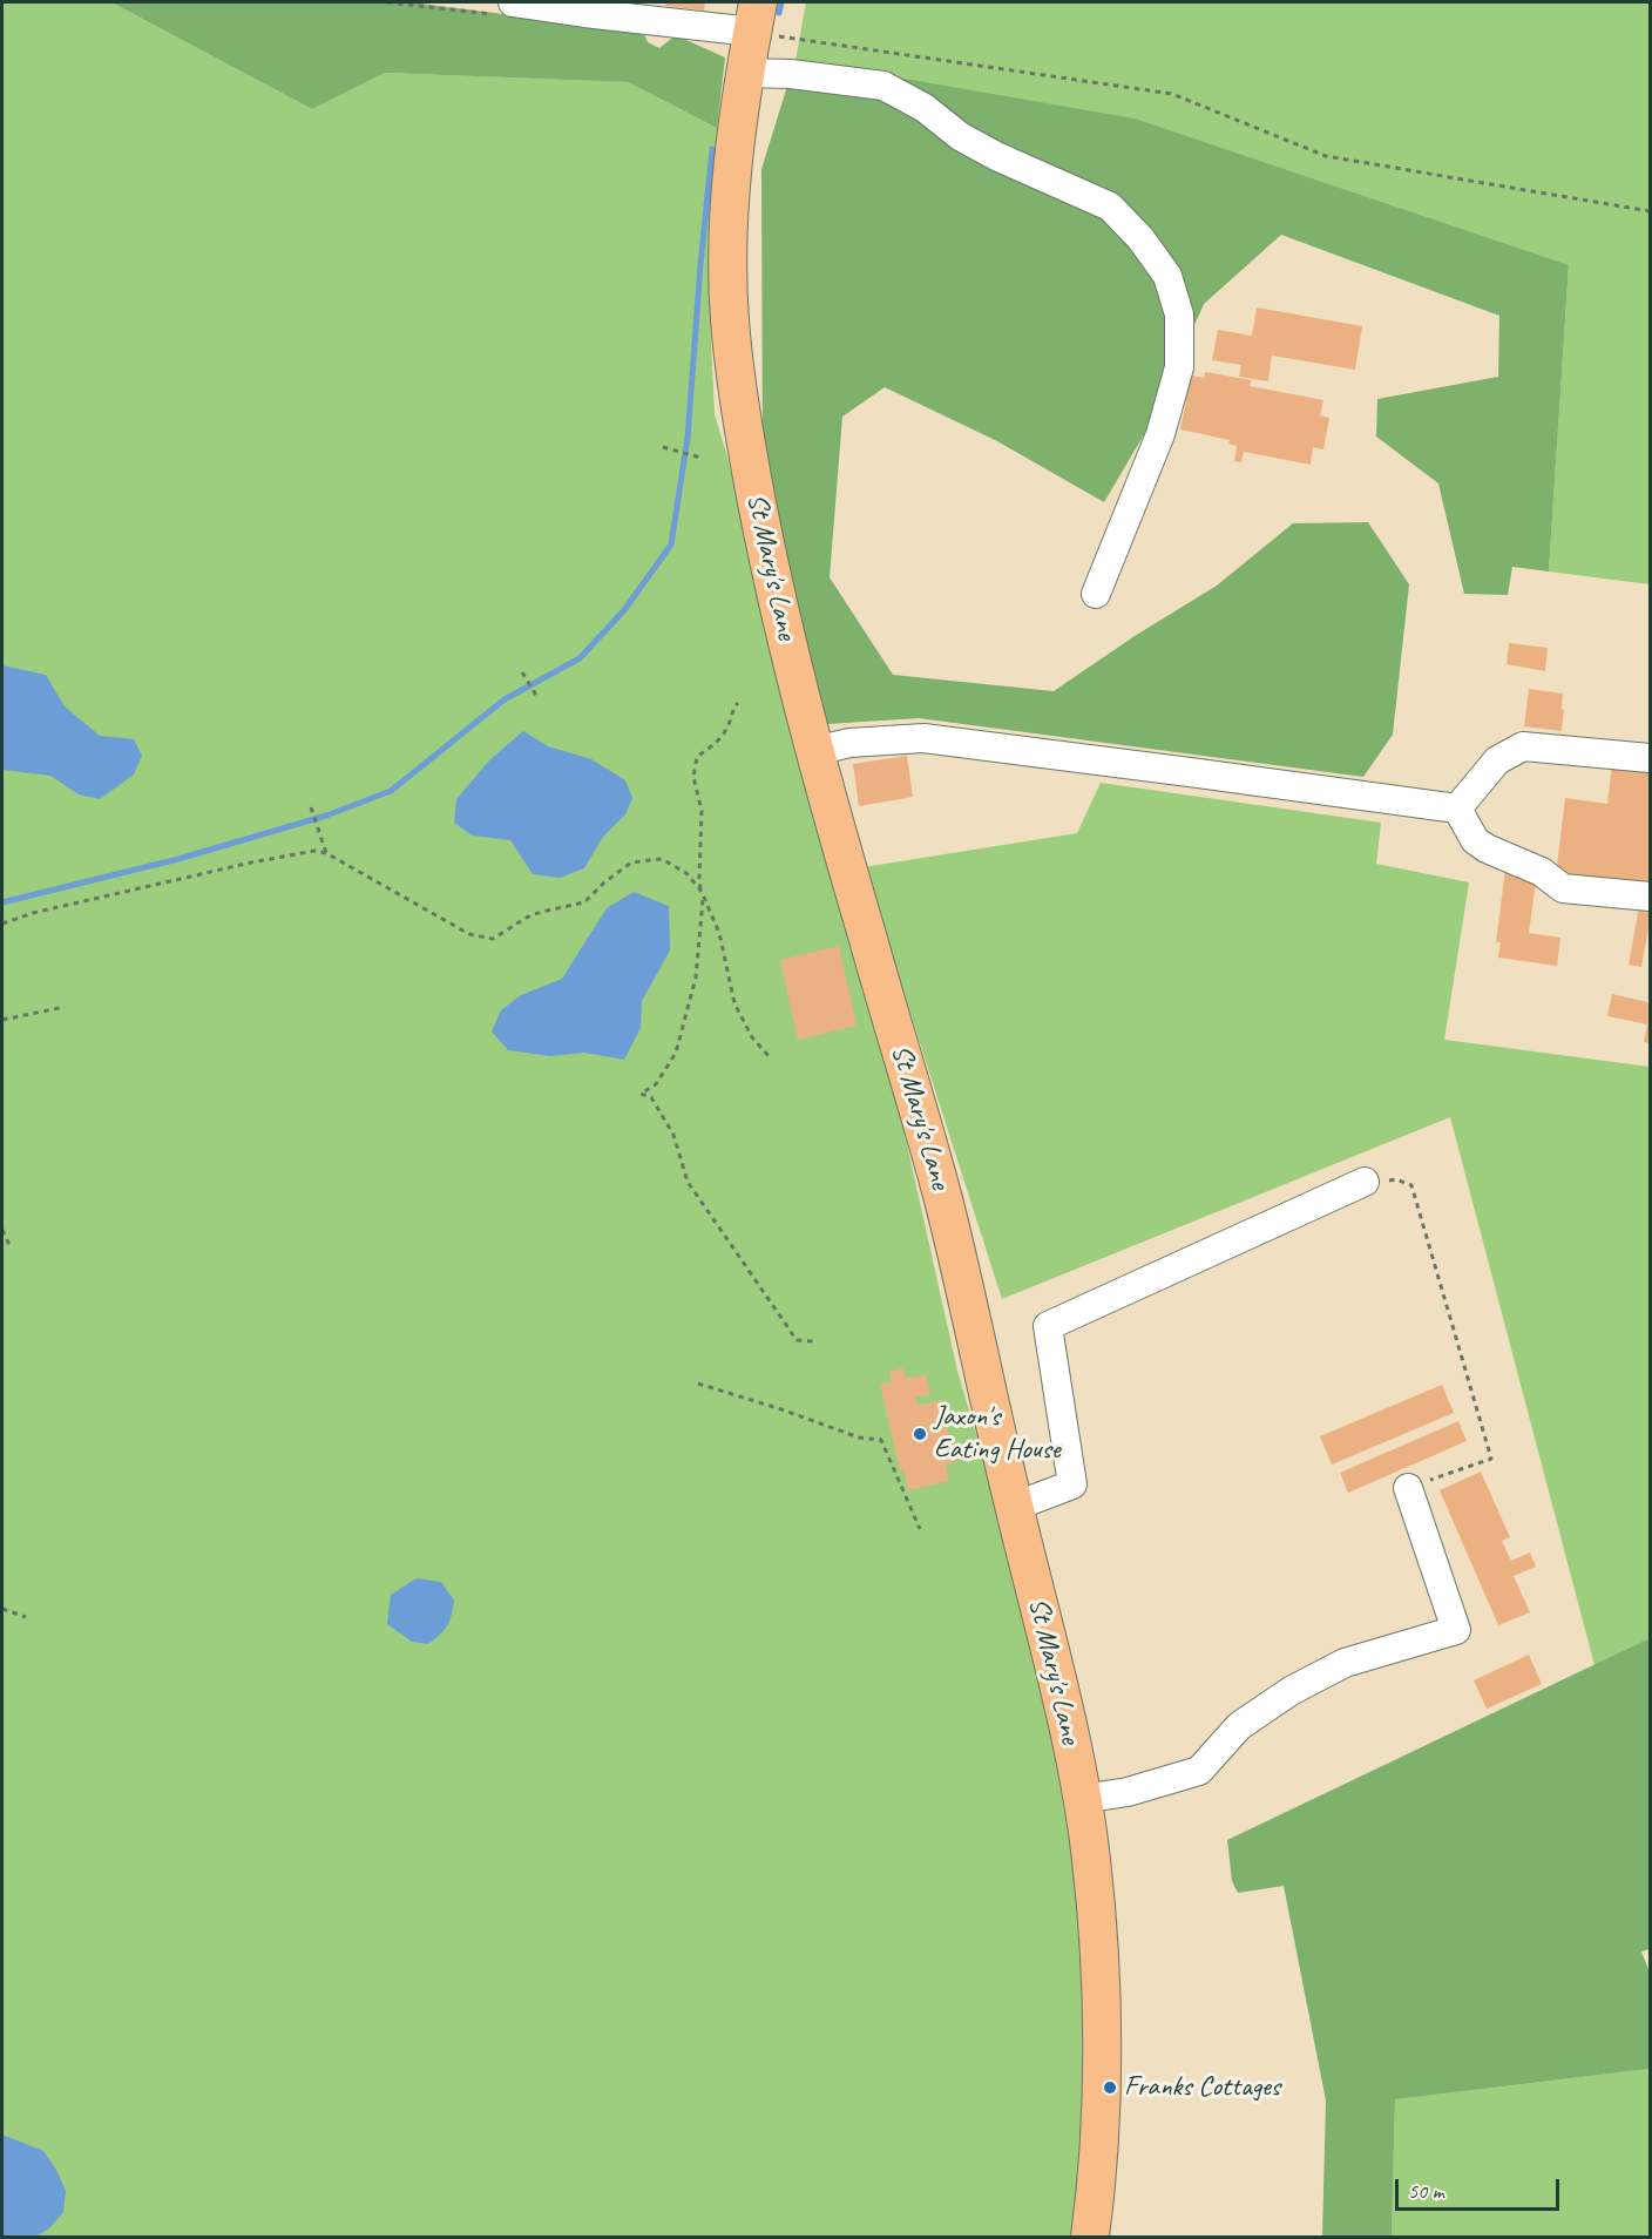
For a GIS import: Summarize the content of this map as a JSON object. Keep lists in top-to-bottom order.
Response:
{
  "streets": {
    "main road": ["St Mary's Lane"]
  },
  "places": ["Jaxon's Eating House", "Franks Cottages"],
  "scale_bar": "50 m"
}
